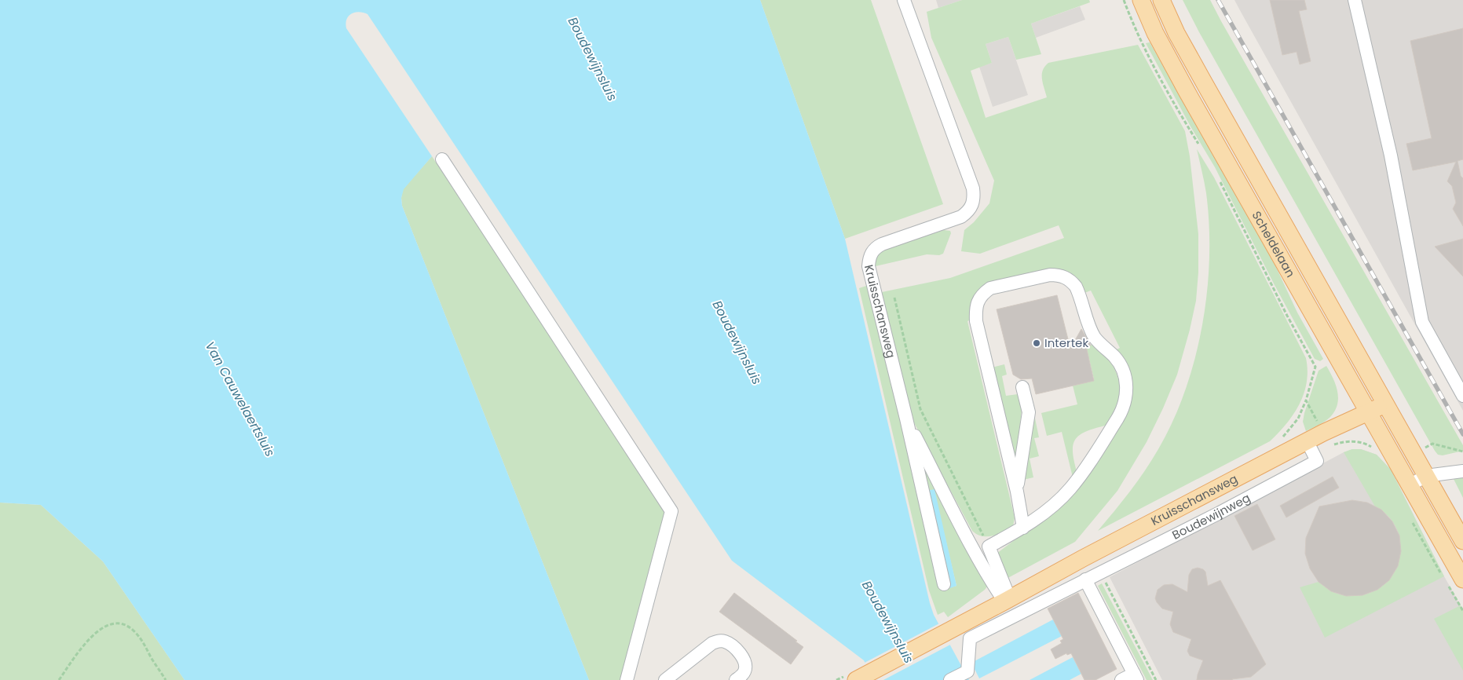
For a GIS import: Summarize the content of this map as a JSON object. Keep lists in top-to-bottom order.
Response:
{
  "streets": {
    "main road": ["Scheldelaan", "Kruisschansweg"],
    "street": ["Boudewijnweg"]
  },
  "crossings": [
    ["Scheldelaan", "Kruisschansweg"],
    ["Kruisschansweg", "Boudewijnweg"]
  ],
  "water": ["Boudewijnsluis", "Van Cauwelaertsluis"],
  "places": ["Intertek"]
}
